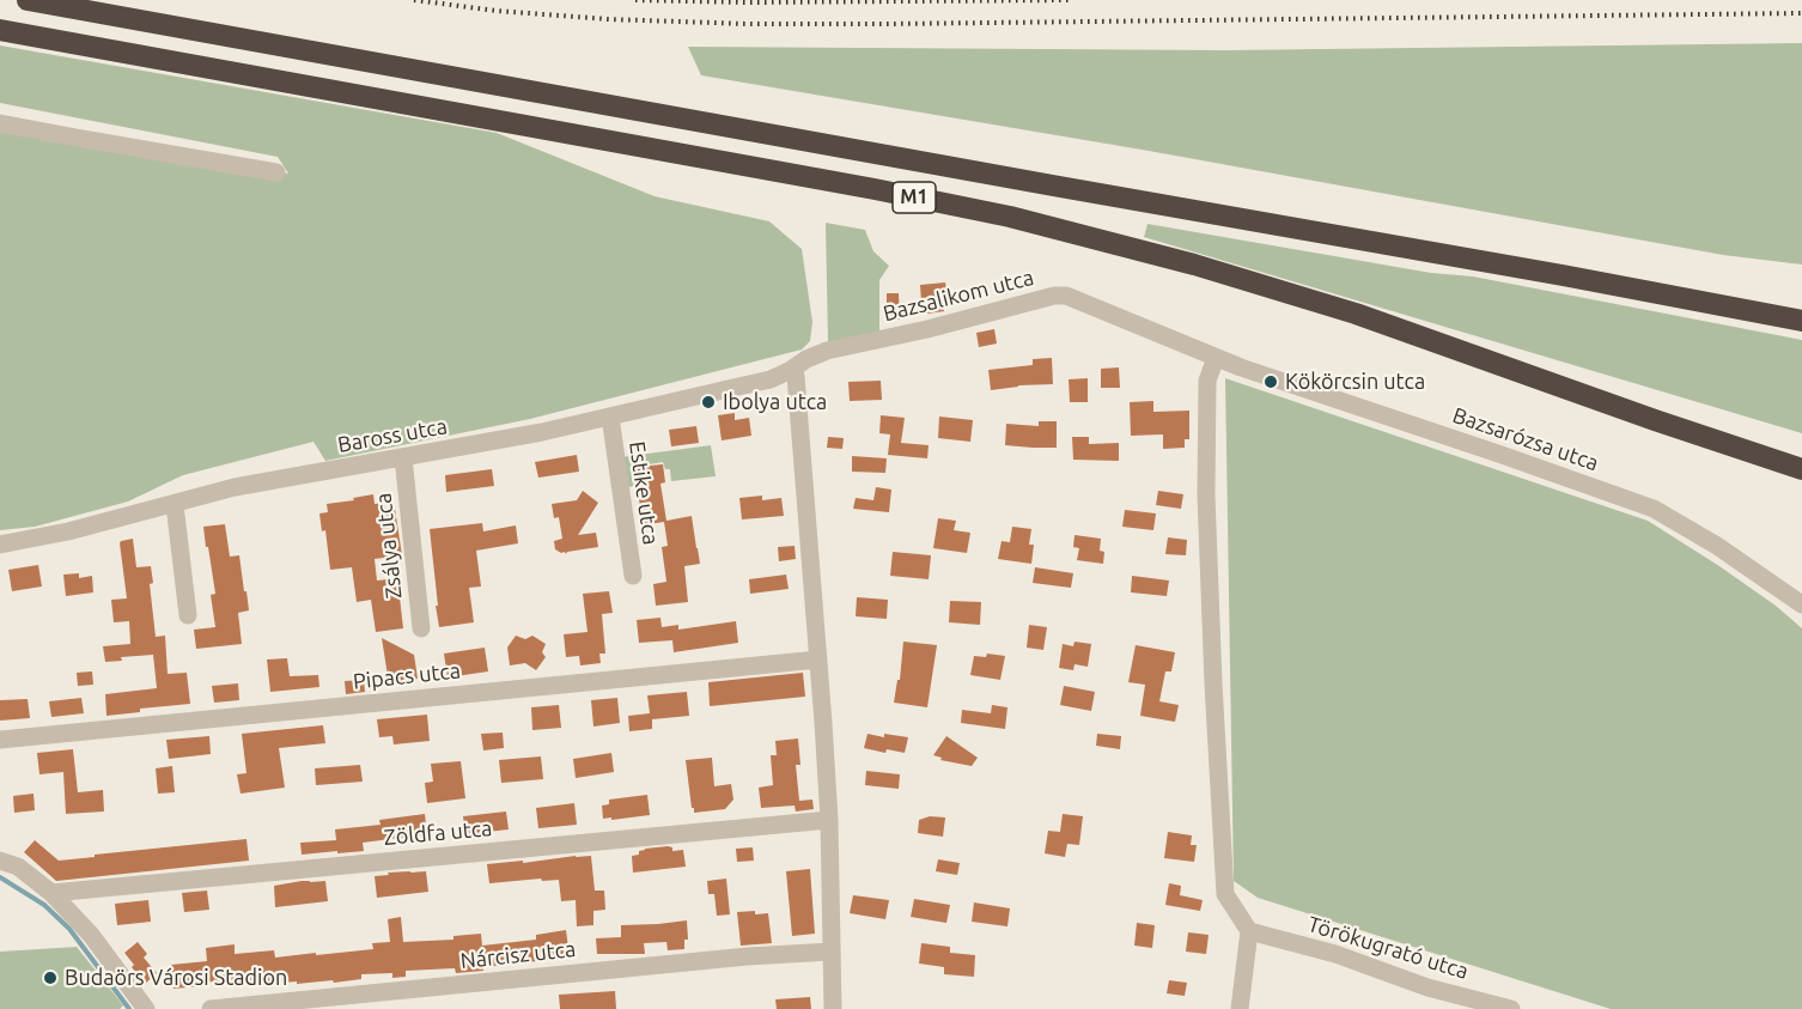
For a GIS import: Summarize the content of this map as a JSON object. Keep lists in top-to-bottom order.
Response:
{
  "streets": {
    "highway": ["M1"],
    "street": [
      "Bazsalikom utca",
      "Baross utca",
      "Bazsarózsa utca",
      "Estike utca",
      "Zsálya utca",
      "Pipacs utca",
      "Zöldfa utca",
      "Törökugrató utca",
      "Nárcisz utca"
    ]
  },
  "crossings": [
    ["Bazsalikom utca", "Baross utca"],
    ["Bazsalikom utca", "Bazsarózsa utca"],
    ["Baross utca", "Estike utca"],
    ["Baross utca", "Zsálya utca"]
  ],
  "places": ["Kökörcsin utca", "Ibolya utca", "Budaörs Városi Stadion"]
}
